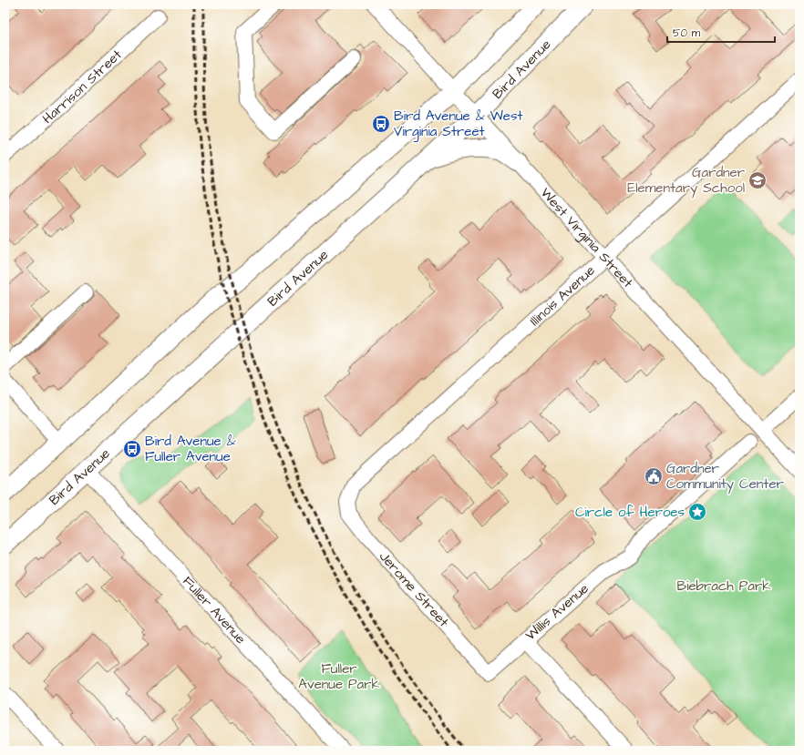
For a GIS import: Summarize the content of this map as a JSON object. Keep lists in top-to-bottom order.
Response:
{
  "streets": {
    "main road": ["Bird Avenue"],
    "street": [
      "Harrison Street",
      "West Virginia Street",
      "Illinois Avenue",
      "Jerome Street",
      "Fuller Avenue",
      "Willis Avenue"
    ]
  },
  "crossings": [
    ["Bird Avenue", "West Virginia Street"],
    ["Bird Avenue", "Fuller Avenue"],
    ["West Virginia Street", "Illinois Avenue"],
    ["Illinois Avenue", "Jerome Street"],
    ["Jerome Street", "Willis Avenue"]
  ],
  "parks": ["Biebrach Park", "Fuller Avenue Park"],
  "places": {
    "bus stop": ["Bird Avenue & West Virginia Street", "Bird Avenue & Fuller Avenue"],
    "school or university": ["Gardner Elementary School"],
    "public building": ["Gardner Community Center"],
    "place": ["Circle of Heroes"]
  },
  "scale_bar": "50 m"
}
